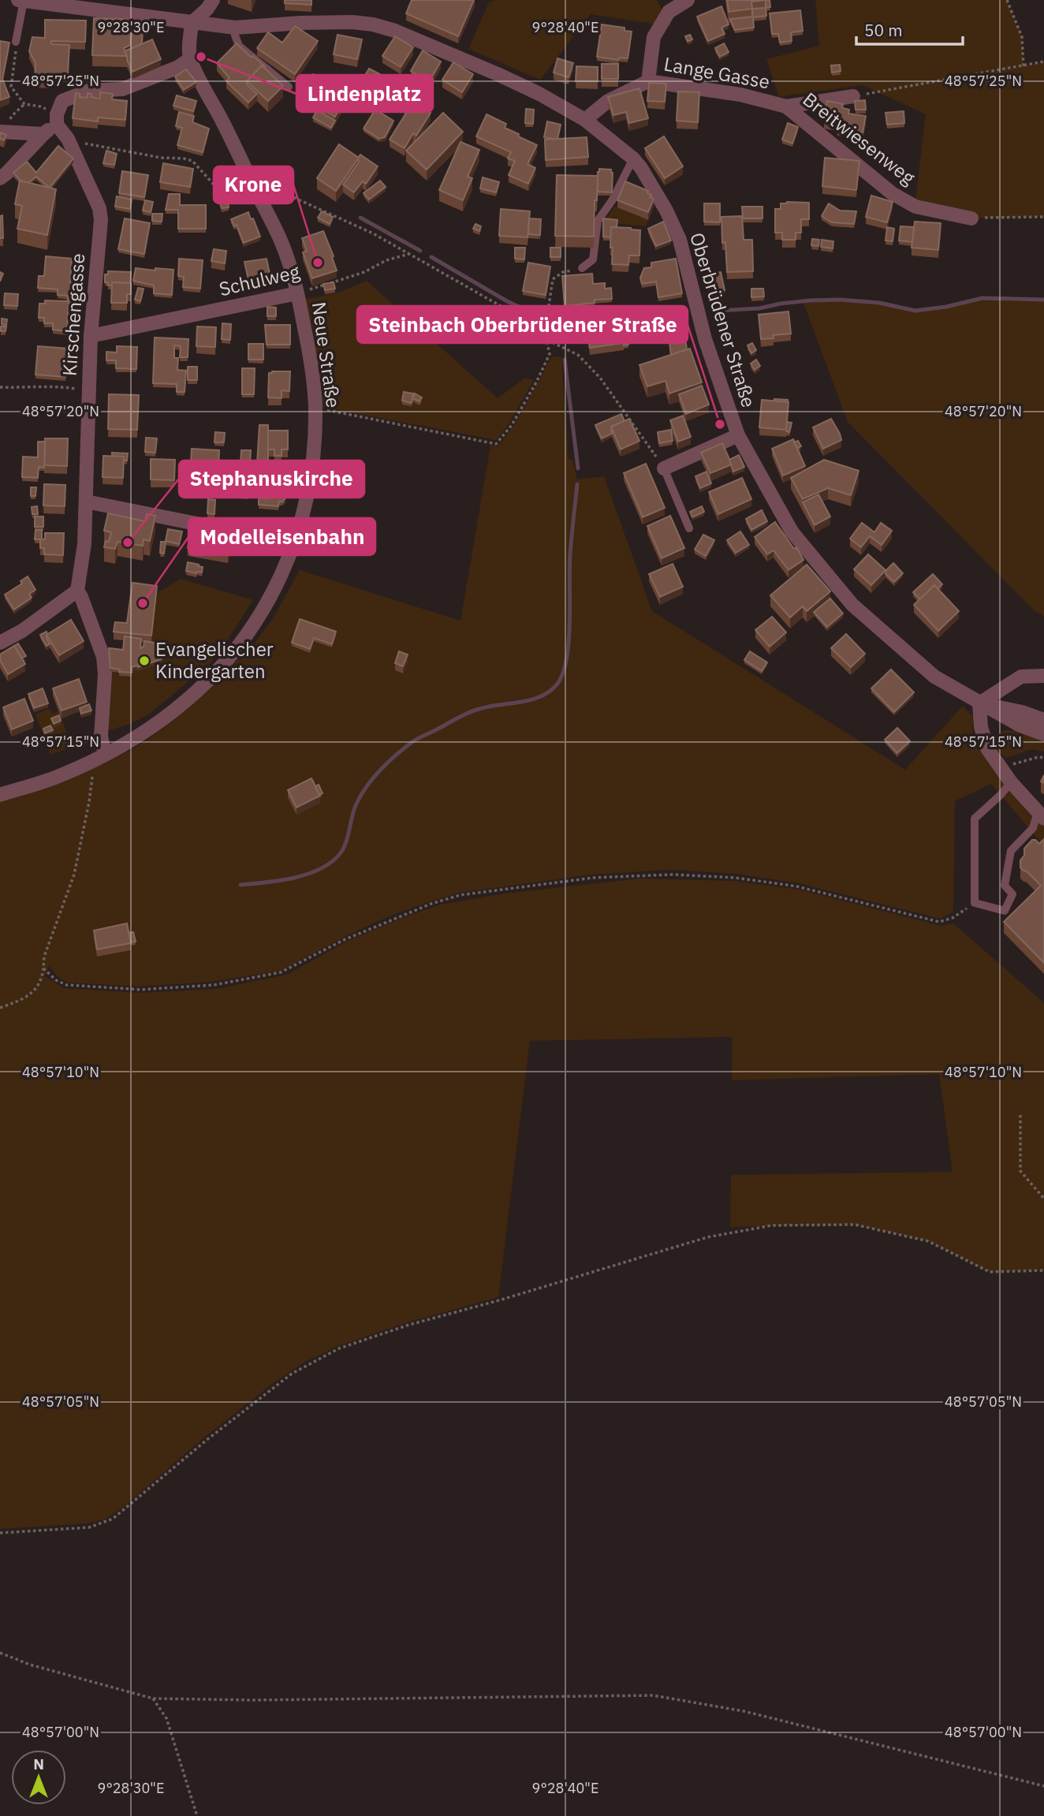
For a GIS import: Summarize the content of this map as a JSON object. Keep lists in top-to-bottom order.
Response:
{
  "streets": {
    "street": [
      "Lange Gasse",
      "Breitwiesenweg",
      "Schulweg",
      "Kirschengasse",
      "Oberbrüdener Straße",
      "Neue Straße"
    ]
  },
  "crossings": [
    ["Lange Gasse", "Breitwiesenweg"],
    ["Lange Gasse", "Oberbrüdener Straße"],
    ["Schulweg", "Kirschengasse"],
    ["Schulweg", "Neue Straße"],
    ["Oberbrüdener Straße", "Neue Straße"]
  ],
  "places": [
    "Lindenplatz",
    "Krone",
    "Steinbach Oberbrüdener Straße",
    "Stephanuskirche",
    "Modelleisenbahn",
    "Evangelischer Kindergarten"
  ],
  "scale_bar": "50 m",
  "north": "top",
  "coordinates": [
    "9°28'30\"E",
    "9°28'40\"E",
    "48°57'25\"N",
    "48°57'20\"N",
    "48°57'15\"N",
    "48°57'10\"N",
    "48°57'05\"N",
    "48°57'00\"N"
  ]
}
